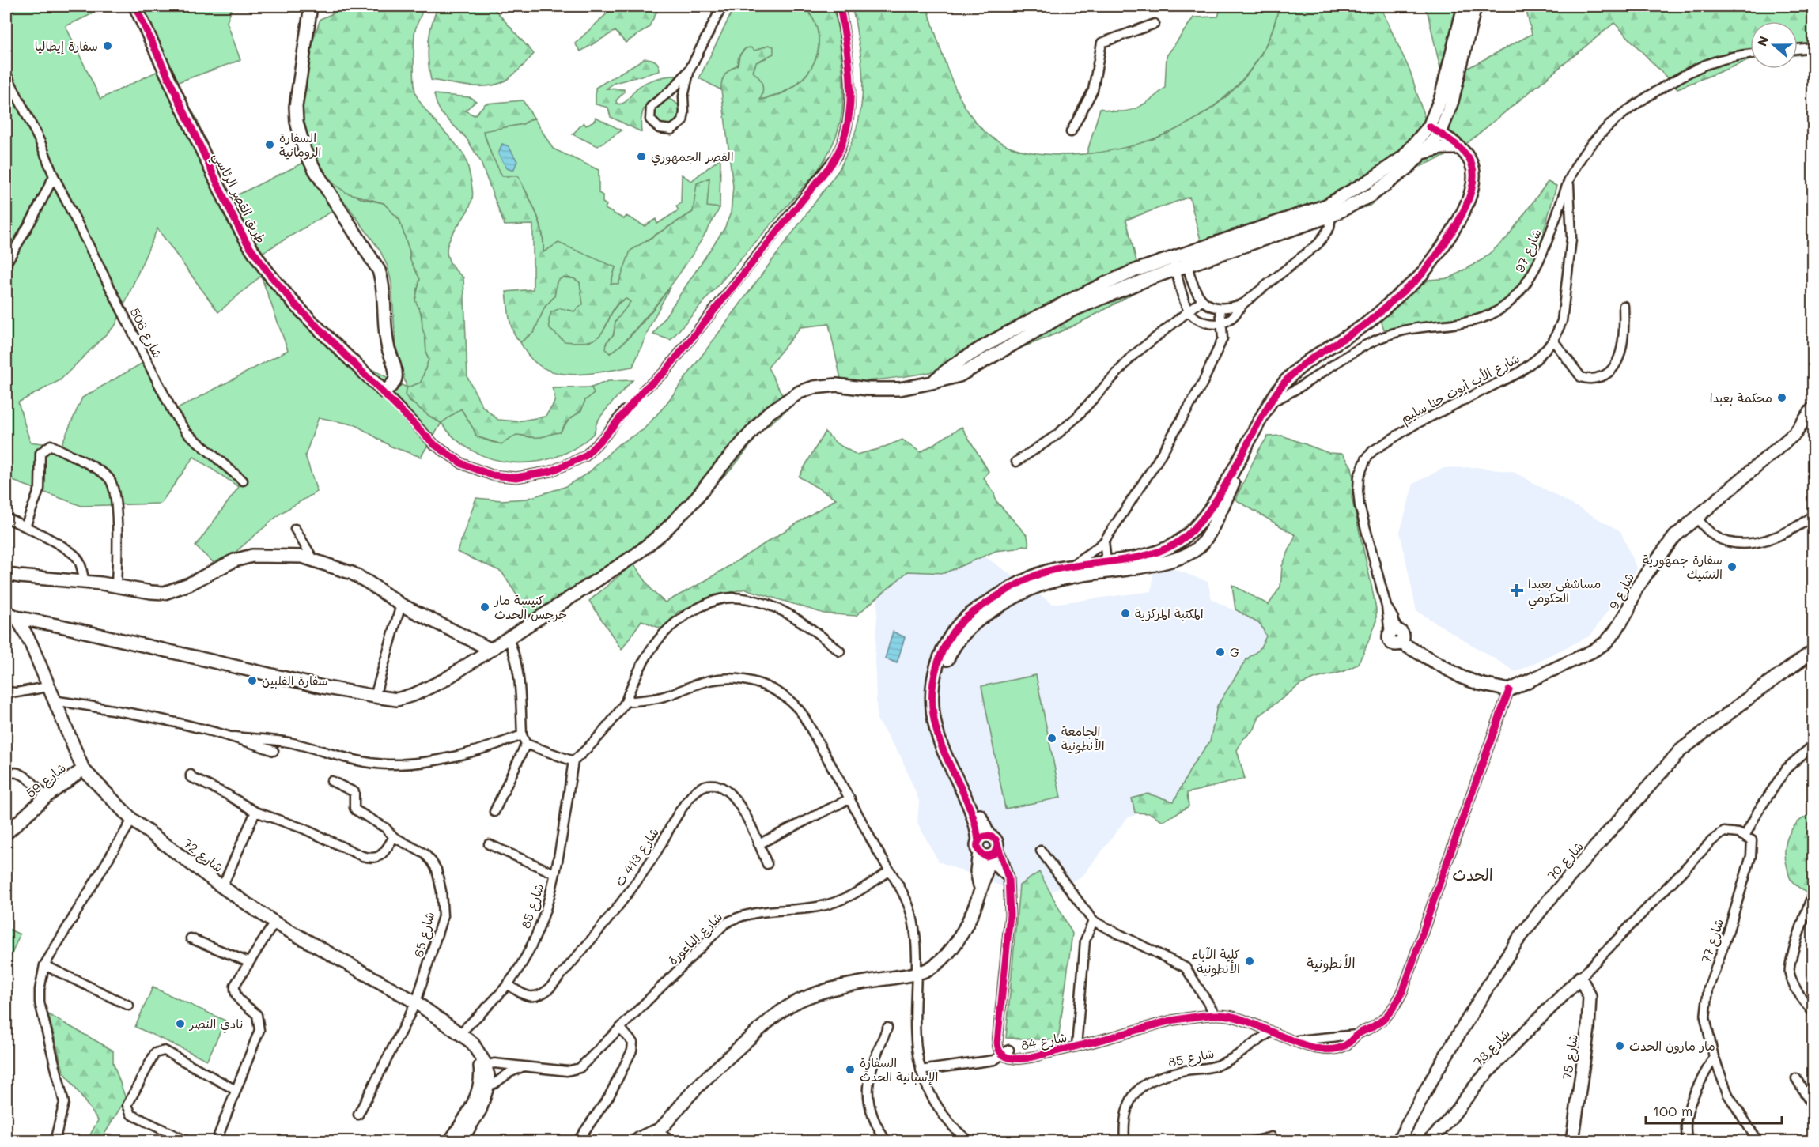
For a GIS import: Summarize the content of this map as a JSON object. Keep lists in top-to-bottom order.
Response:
{
  "streets": {
    "street": [
      "طريق القصر الرئاسي",
      "شارع 97",
      "شارع 506",
      "شارع الأب أبوت حنا سليم",
      "شارع 9",
      "شارع 59",
      "شارع 72",
      "شارع 413 ت",
      "شارع 70",
      "شارع 85",
      "شارع 65",
      "شارع الناعورة",
      "شارع 77",
      "شارع 84",
      "شارع 73",
      "شارع 75"
    ]
  },
  "crossings": [
    ["شارع 97", "شارع الأب أبوت حنا سليم"],
    ["شارع 9", "شارع 84"],
    ["شارع 59", "شارع 72"],
    ["شارع 72", "شارع 85"],
    ["شارع 72", "شارع 65"],
    ["شارع 72", "شارع الناعورة"],
    ["شارع 413 ت", "شارع 85"],
    ["شارع 85", "شارع 84"],
    ["شارع 73", "شارع 75"]
  ],
  "districts": ["الحدث", "الأنطونية"],
  "places": {
    "other": [
      "سفارة إيطاليا",
      "السفارة الرومانية",
      "القصر الجمهوري",
      "محكمة بعبدا",
      "سفارة جمهورية التشيك",
      "كنيسة مار جرجس الحدث",
      "المكتبة المركزية",
      "G",
      "سفارة الفلبين",
      "الجامعة الأنطونية",
      "كلية الآباء الأنطونية",
      "نادي النصر",
      "مار مارون الحدث",
      "السفارة الإسبانية الحدث"
    ],
    "health": ["مساشفى بعبدا الحكومي"]
  },
  "scale_bar": "100 m",
  "north": "left"
}
